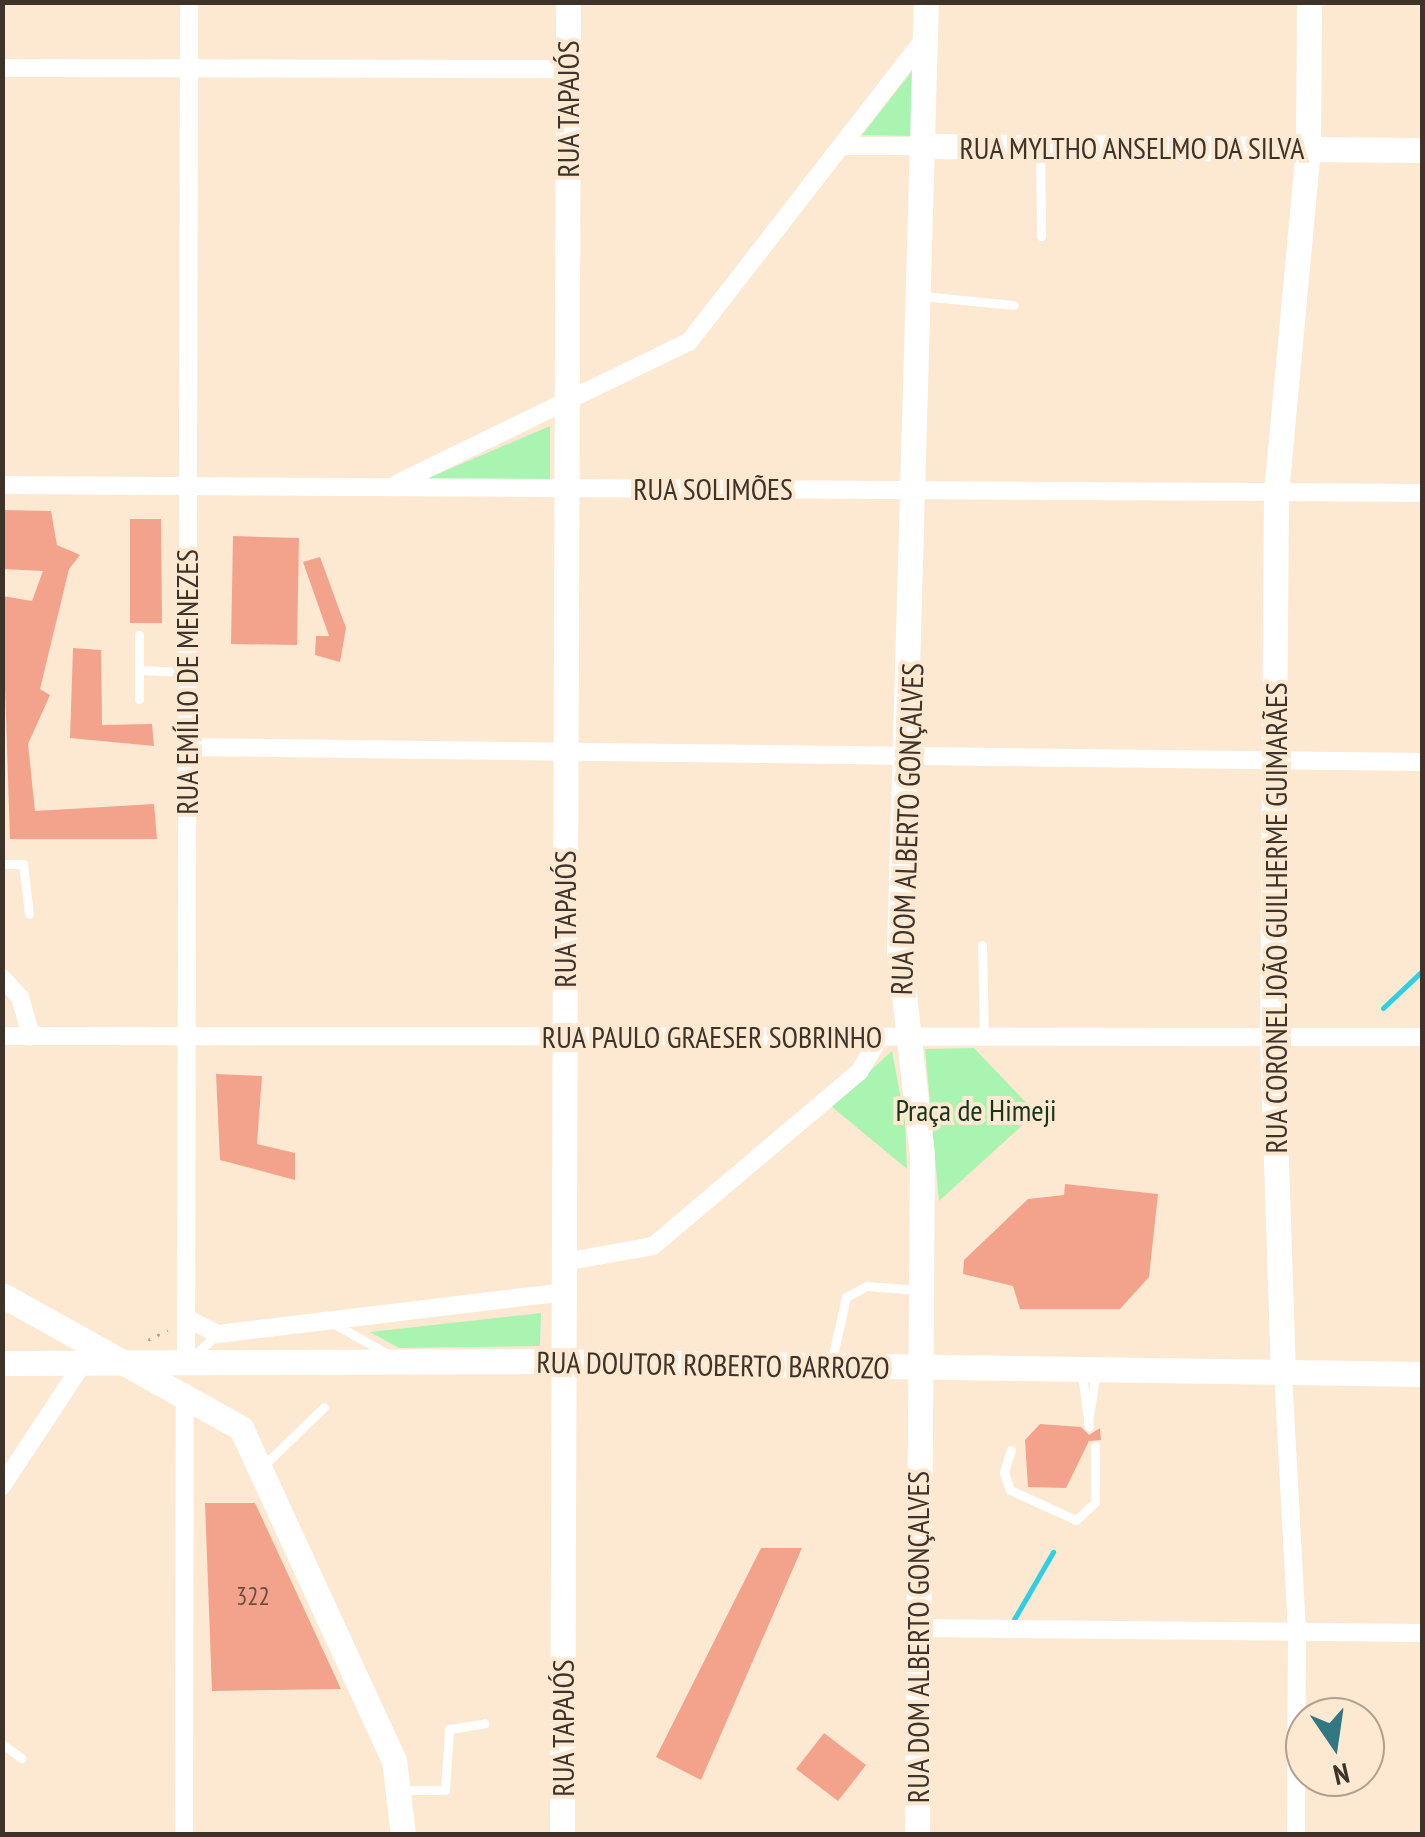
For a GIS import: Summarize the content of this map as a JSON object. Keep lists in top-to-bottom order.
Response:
{
  "streets": {
    "main road": [
      "RUA TAPAJÓS",
      "RUA MYLTHO ANSELMO DA SILVA",
      "RUA DOM ALBERTO GONÇALVES",
      "RUA CORONEL JOÃO GUILHERME GUIMARÃES",
      "RUA DOUTOR ROBERTO BARROZO"
    ],
    "street": ["RUA SOLIMÕES", "RUA EMÍLIO DE MENEZES", "RUA PAULO GRAESER SOBRINHO"]
  },
  "crossings": [
    ["RUA TAPAJÓS", "RUA SOLIMÕES"],
    ["RUA TAPAJÓS", "RUA PAULO GRAESER SOBRINHO"],
    ["RUA TAPAJÓS", "RUA DOUTOR ROBERTO BARROZO"],
    ["RUA MYLTHO ANSELMO DA SILVA", "RUA DOM ALBERTO GONÇALVES"],
    ["RUA MYLTHO ANSELMO DA SILVA", "RUA CORONEL JOÃO GUILHERME GUIMARÃES"],
    ["RUA SOLIMÕES", "RUA EMÍLIO DE MENEZES"],
    ["RUA SOLIMÕES", "RUA DOM ALBERTO GONÇALVES"],
    ["RUA SOLIMÕES", "RUA CORONEL JOÃO GUILHERME GUIMARÃES"],
    ["RUA EMÍLIO DE MENEZES", "RUA PAULO GRAESER SOBRINHO"],
    ["RUA EMÍLIO DE MENEZES", "RUA DOUTOR ROBERTO BARROZO"],
    ["RUA DOM ALBERTO GONÇALVES", "RUA PAULO GRAESER SOBRINHO"],
    ["RUA DOM ALBERTO GONÇALVES", "RUA DOUTOR ROBERTO BARROZO"],
    ["RUA CORONEL JOÃO GUILHERME GUIMARÃES", "RUA PAULO GRAESER SOBRINHO"],
    ["RUA CORONEL JOÃO GUILHERME GUIMARÃES", "RUA DOUTOR ROBERTO BARROZO"]
  ],
  "parks": ["Praça de Himeji"],
  "house_numbers": ["322"],
  "north": "bottom"
}
